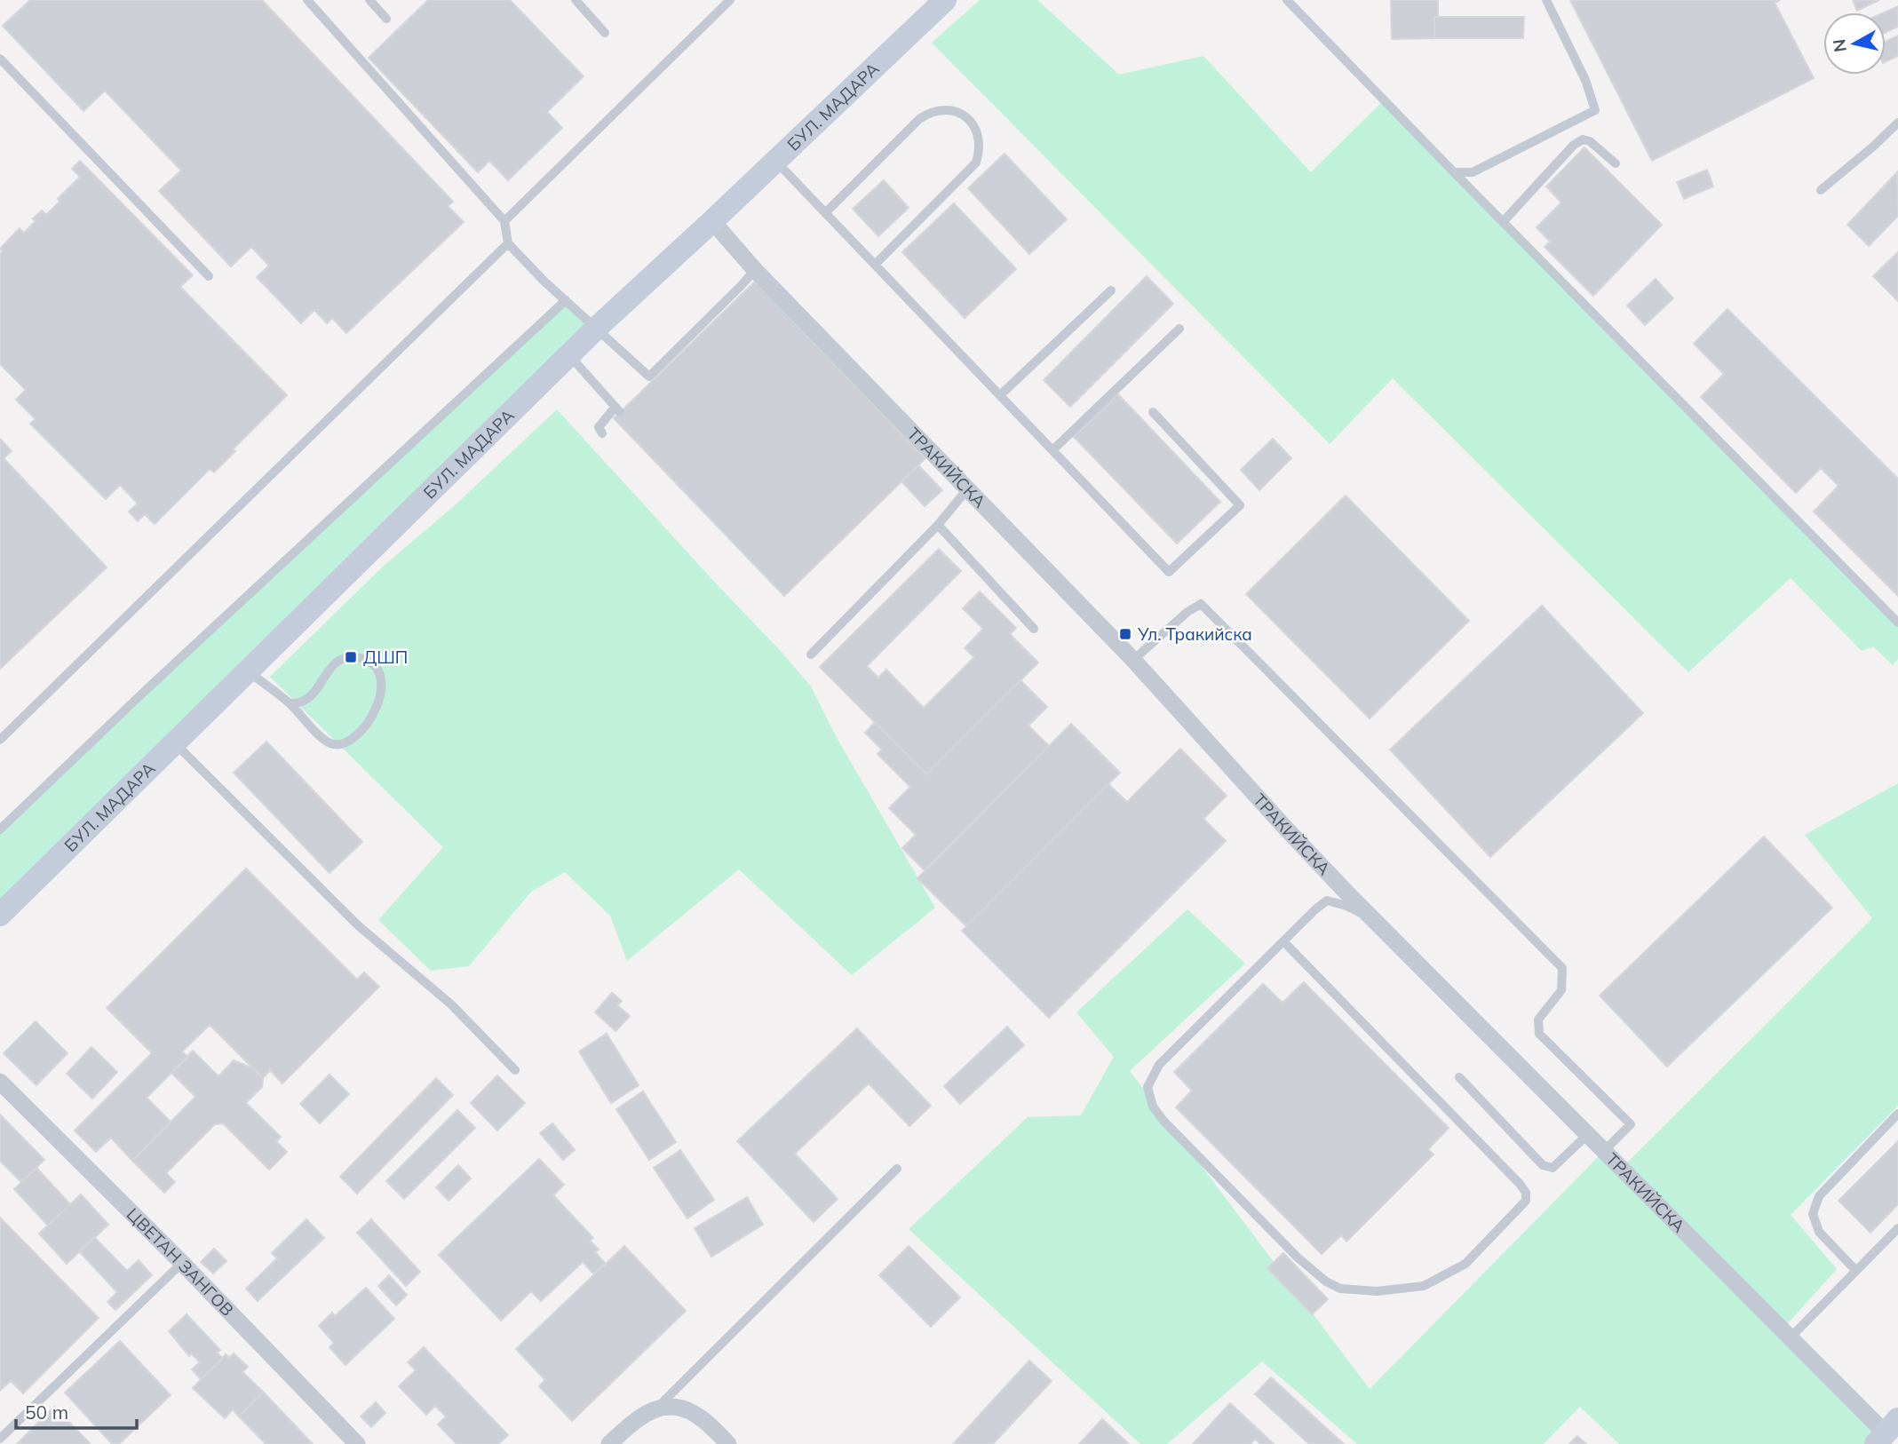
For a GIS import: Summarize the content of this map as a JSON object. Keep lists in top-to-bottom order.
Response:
{
  "streets": {
    "main road": ["БУЛ. МАДАРА"],
    "street": ["ТРАКИЙСКА", "ЦВЕТАН ЗАНГОВ"]
  },
  "crossings": [
    ["БУЛ. МАДАРА", "ТРАКИЙСКА"]
  ],
  "places": {
    "transit": ["Ул. Тракийска", "ДШП"]
  },
  "scale_bar": "50 m",
  "north": "left"
}
